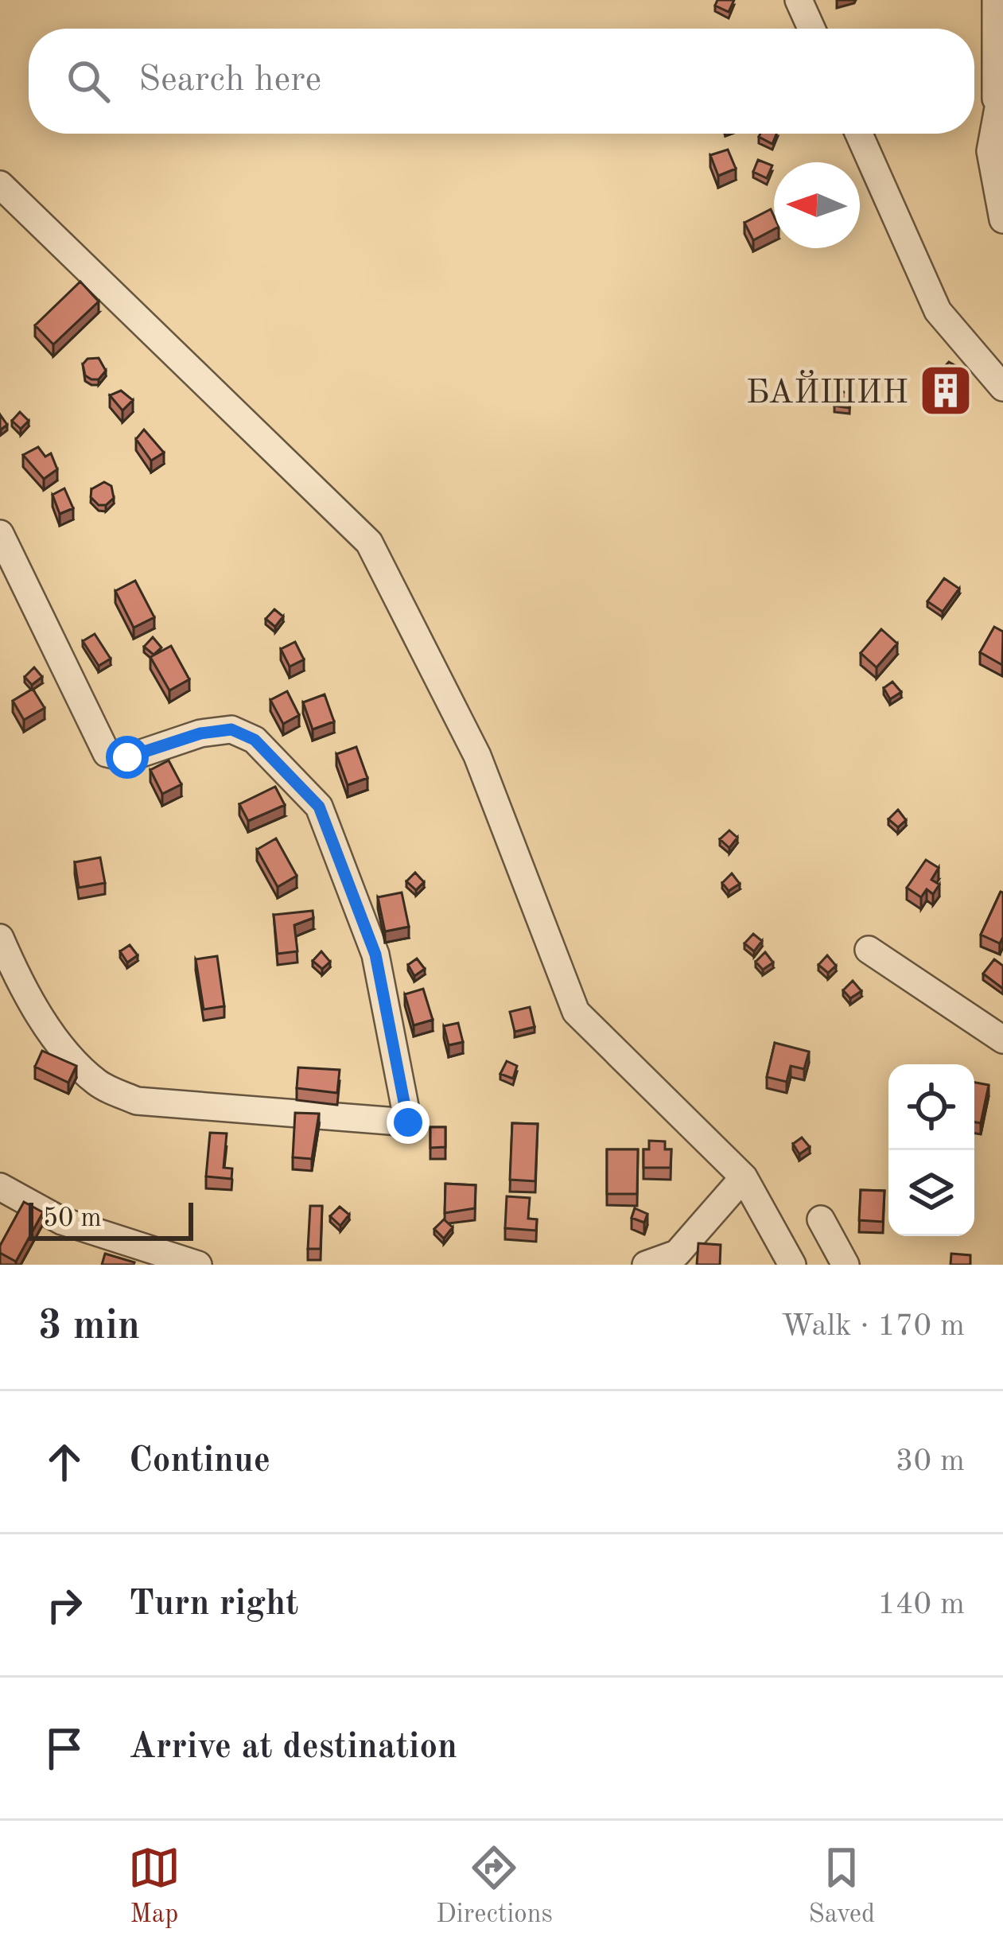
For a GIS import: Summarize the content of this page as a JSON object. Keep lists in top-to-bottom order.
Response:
{
  "places": {
    "building": ["БАЙШИН"]
  },
  "scale_bar": "50 m",
  "north": "left",
  "page": {
    "search": "Search here",
    "scale": "50 m",
    "heading": ["3 min", "Walk · 170 m"],
    "list": [
      ["Continue", "30 m"],
      ["Turn right", "140 m"],
      "Arrive at destination"
    ],
    "nav": ["Map", "Directions", "Saved"]
  }
}
